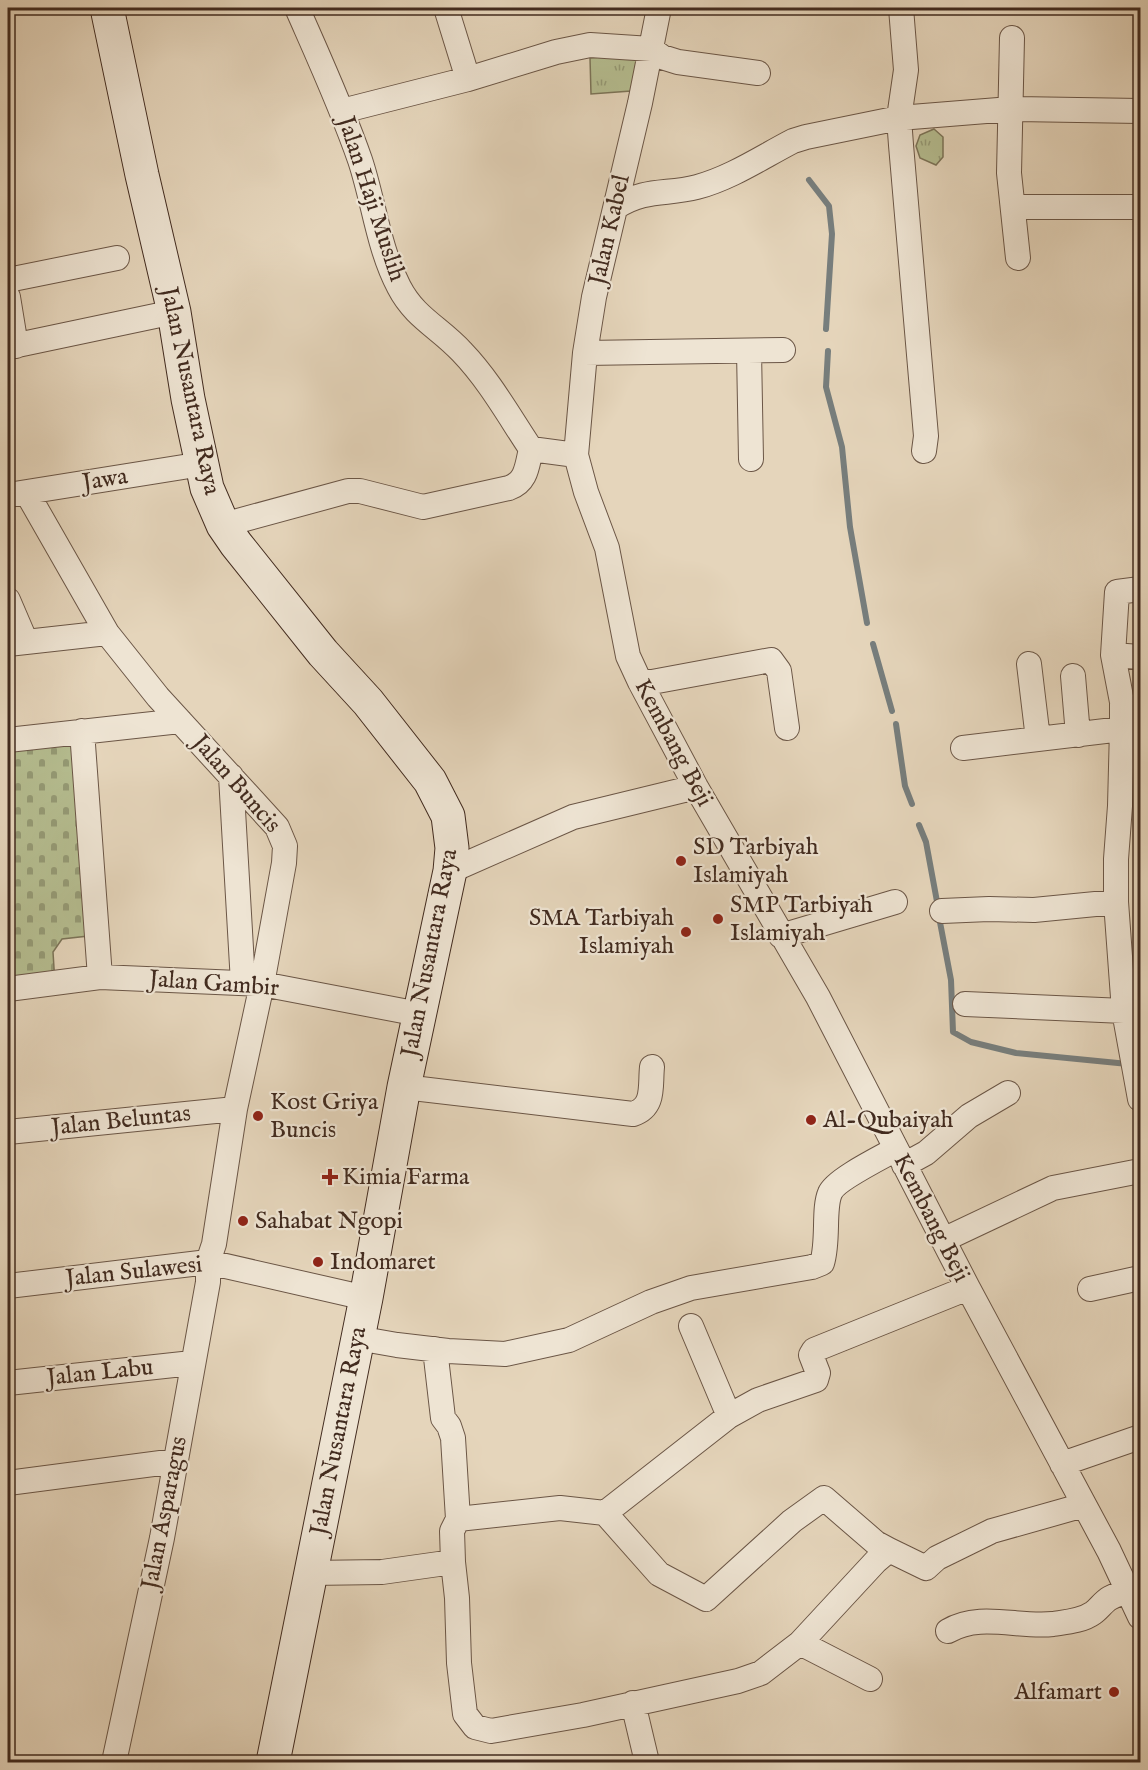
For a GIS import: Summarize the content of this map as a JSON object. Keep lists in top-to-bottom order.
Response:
{
  "streets": {
    "street": [
      "Jalan Haji Muslih",
      "Jalan Kabel",
      "Jalan Nusantara Raya",
      "Jawa",
      "Kembang Beji",
      "Jalan Buncis",
      "Jalan Gambir",
      "Jalan Beluntas",
      "Jalan Sulawesi",
      "Jalan Labu",
      "Jalan Asparagus"
    ]
  },
  "crossings": [
    ["Jalan Kabel", "Kembang Beji"],
    ["Jalan Nusantara Raya", "Jawa"],
    ["Jalan Nusantara Raya", "Jalan Gambir"],
    ["Jalan Nusantara Raya", "Jalan Sulawesi"],
    ["Jawa", "Jalan Buncis"],
    ["Jalan Buncis", "Jalan Gambir"],
    ["Jalan Buncis", "Jalan Beluntas"],
    ["Jalan Buncis", "Jalan Sulawesi"],
    ["Jalan Buncis", "Jalan Asparagus"],
    ["Jalan Sulawesi", "Jalan Asparagus"],
    ["Jalan Labu", "Jalan Asparagus"]
  ],
  "places": {
    "other": [
      "SD Tarbiyah Islamiyah",
      "SMP Tarbiyah Islamiyah",
      "SMA Tarbiyah Islamiyah",
      "Kost Griya Buncis",
      "Al-Qubaiyah",
      "Sahabat Ngopi",
      "Indomaret",
      "Alfamart"
    ],
    "health": ["Kimia Farma"]
  }
}
